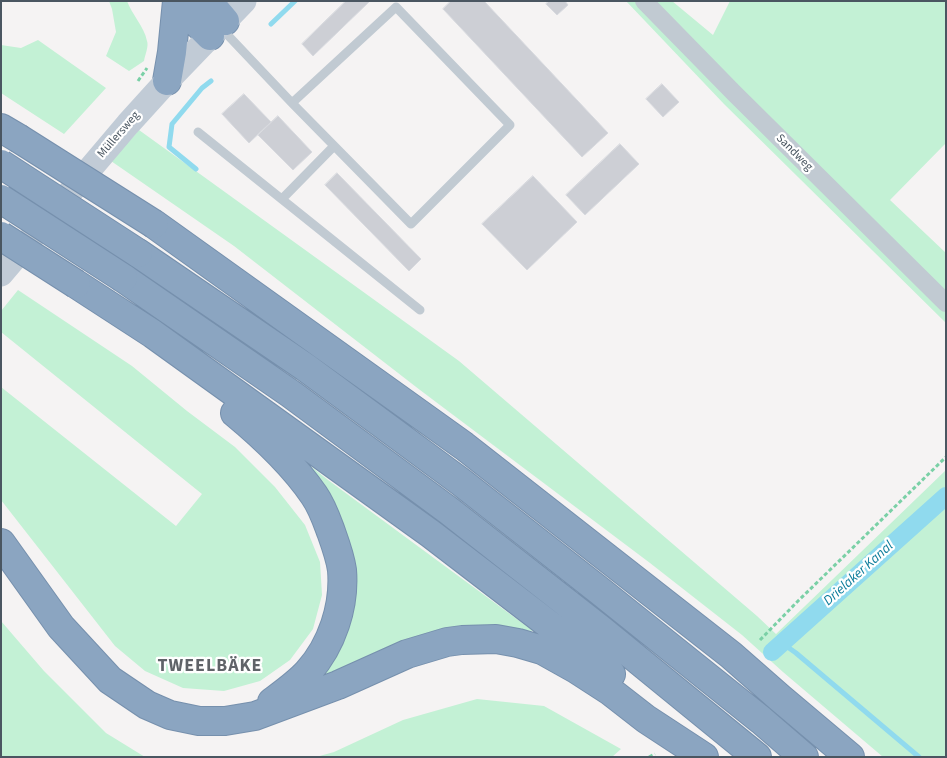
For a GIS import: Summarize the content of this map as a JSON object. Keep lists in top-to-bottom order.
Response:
{
  "streets": {
    "main road": ["Müllersweg"],
    "street": ["Sandweg"]
  },
  "districts": ["TWEELBÄKE"],
  "water": ["Drielaker Kanal"]
}
